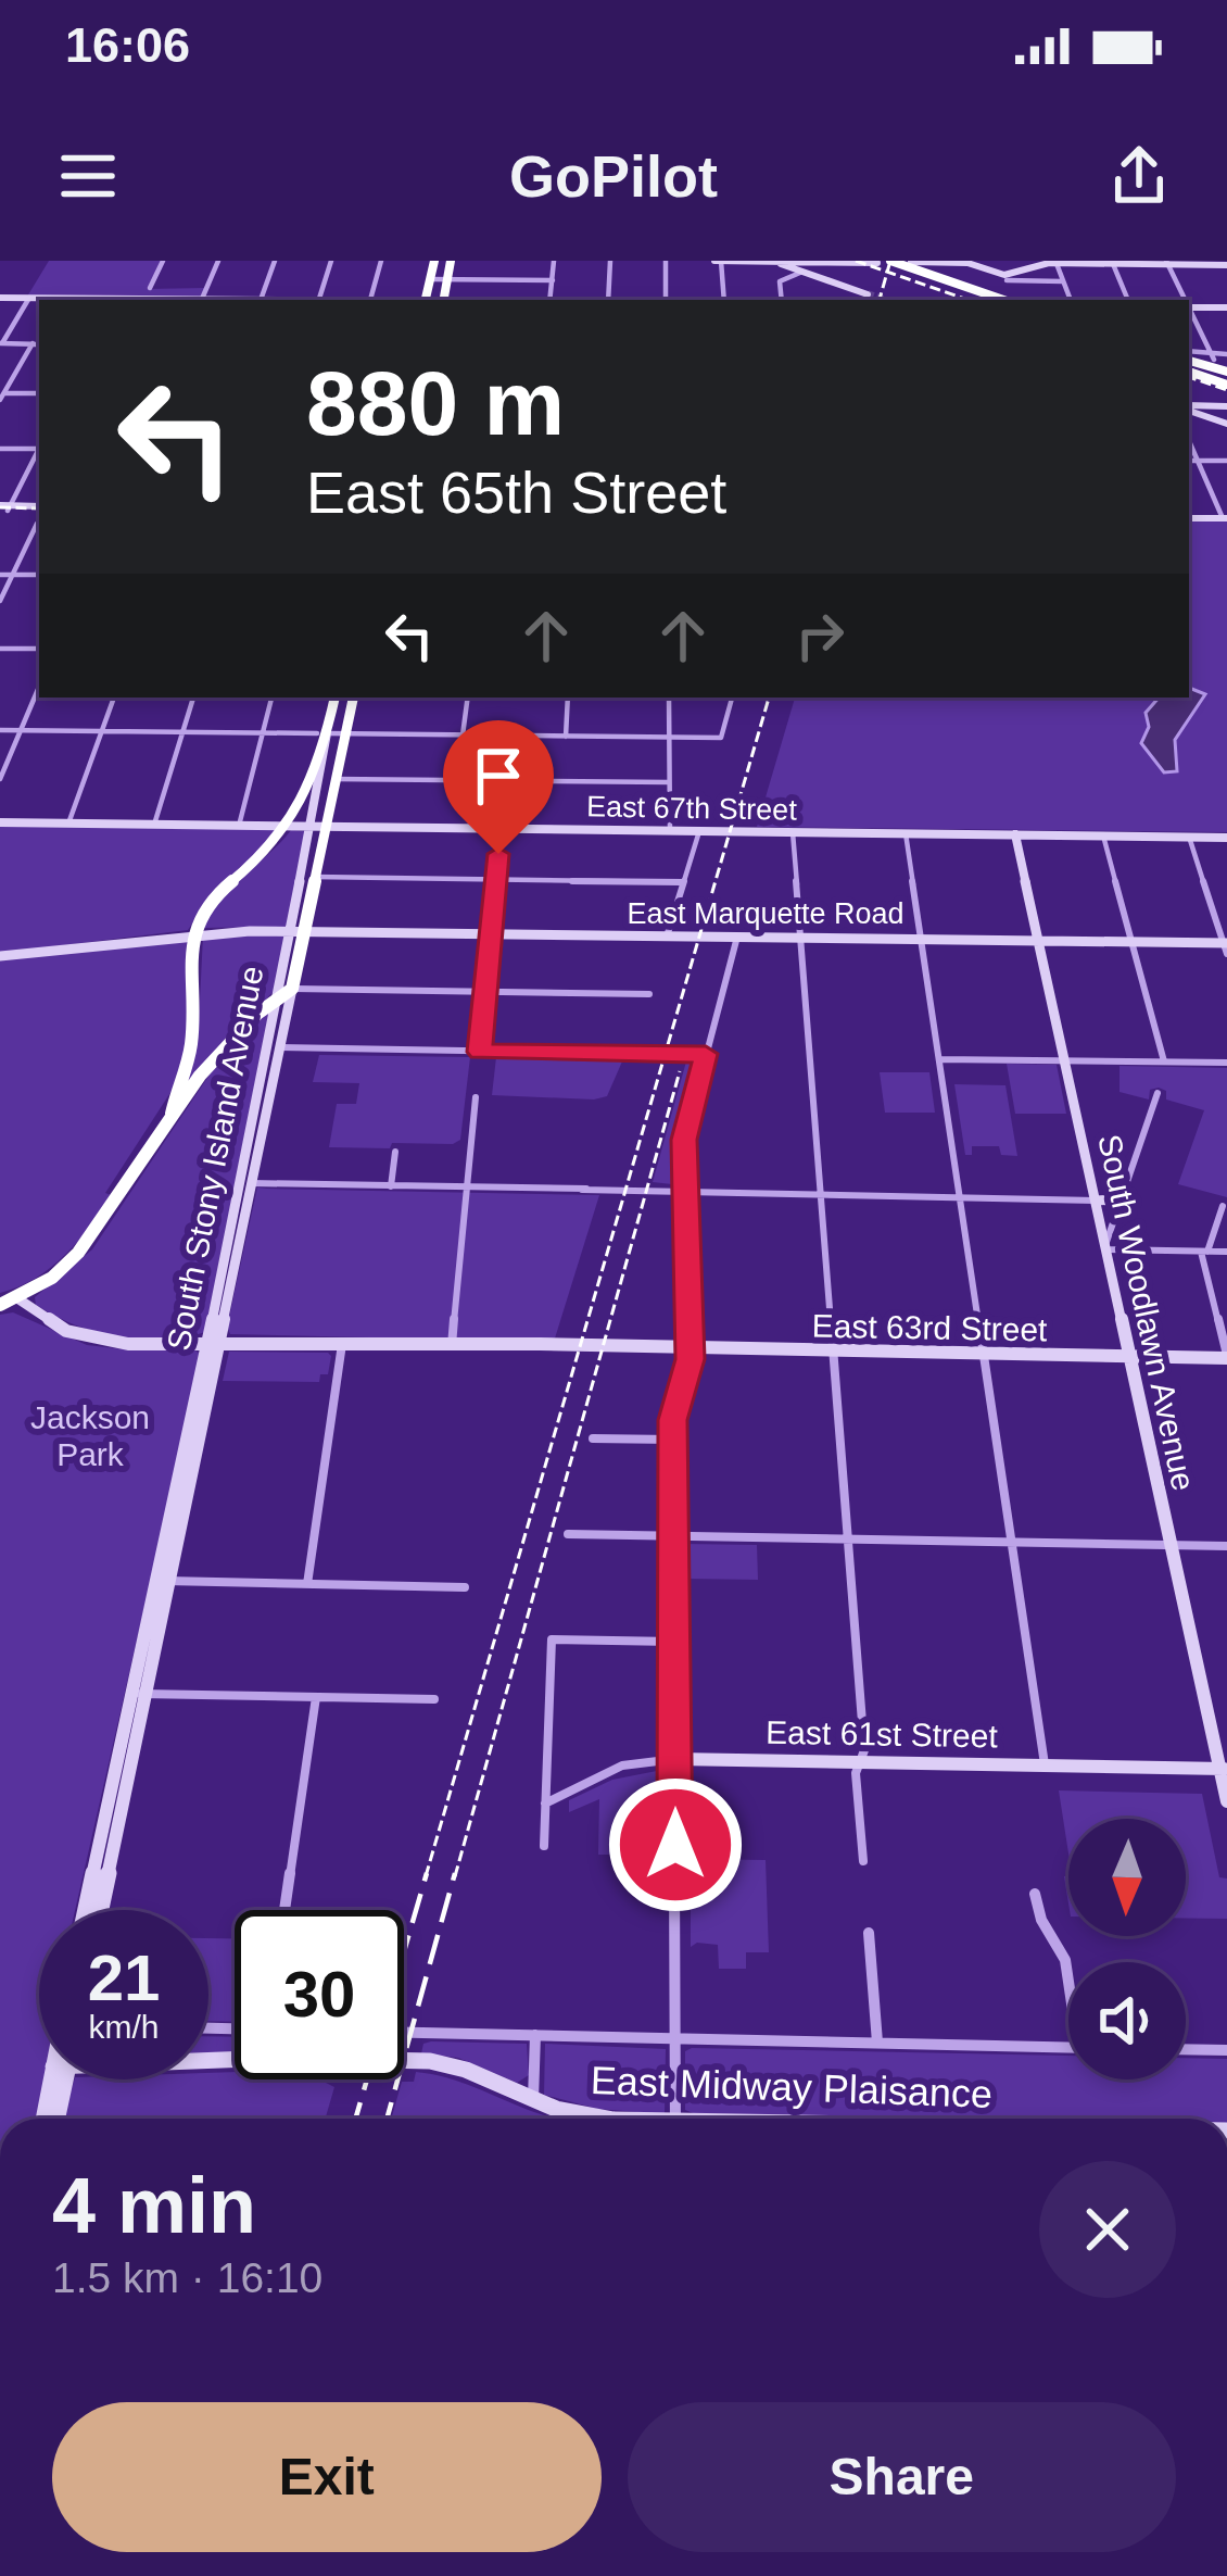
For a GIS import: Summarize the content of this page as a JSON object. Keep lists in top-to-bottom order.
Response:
{
  "streets": {
    "highway": ["South Stony Island Avenue"],
    "street": [
      "East 67th Street",
      "East Marquette Road",
      "South Woodlawn Avenue",
      "East 63rd Street",
      "East 61st Street",
      "East Midway Plaisance"
    ]
  },
  "crossings": [
    ["East 67th Street", "South Stony Island Avenue"],
    ["East 67th Street", "South Woodlawn Avenue"],
    ["East Marquette Road", "South Stony Island Avenue"],
    ["East Marquette Road", "South Woodlawn Avenue"],
    ["South Stony Island Avenue", "East 63rd Street"],
    ["South Woodlawn Avenue", "East 63rd Street"],
    ["South Woodlawn Avenue", "East 61st Street"]
  ],
  "parks": ["Jackson Park"],
  "north": "bottom",
  "page": {
    "status": "16:06",
    "header": "GoPilot",
    "turn": ["880 m", "East 65th Street"],
    "speed": "21 km/h",
    "limit": "30",
    "heading": ["4 min", "1.5 km · 16:10"],
    "buttons": ["Exit", "Share"]
  }
}
